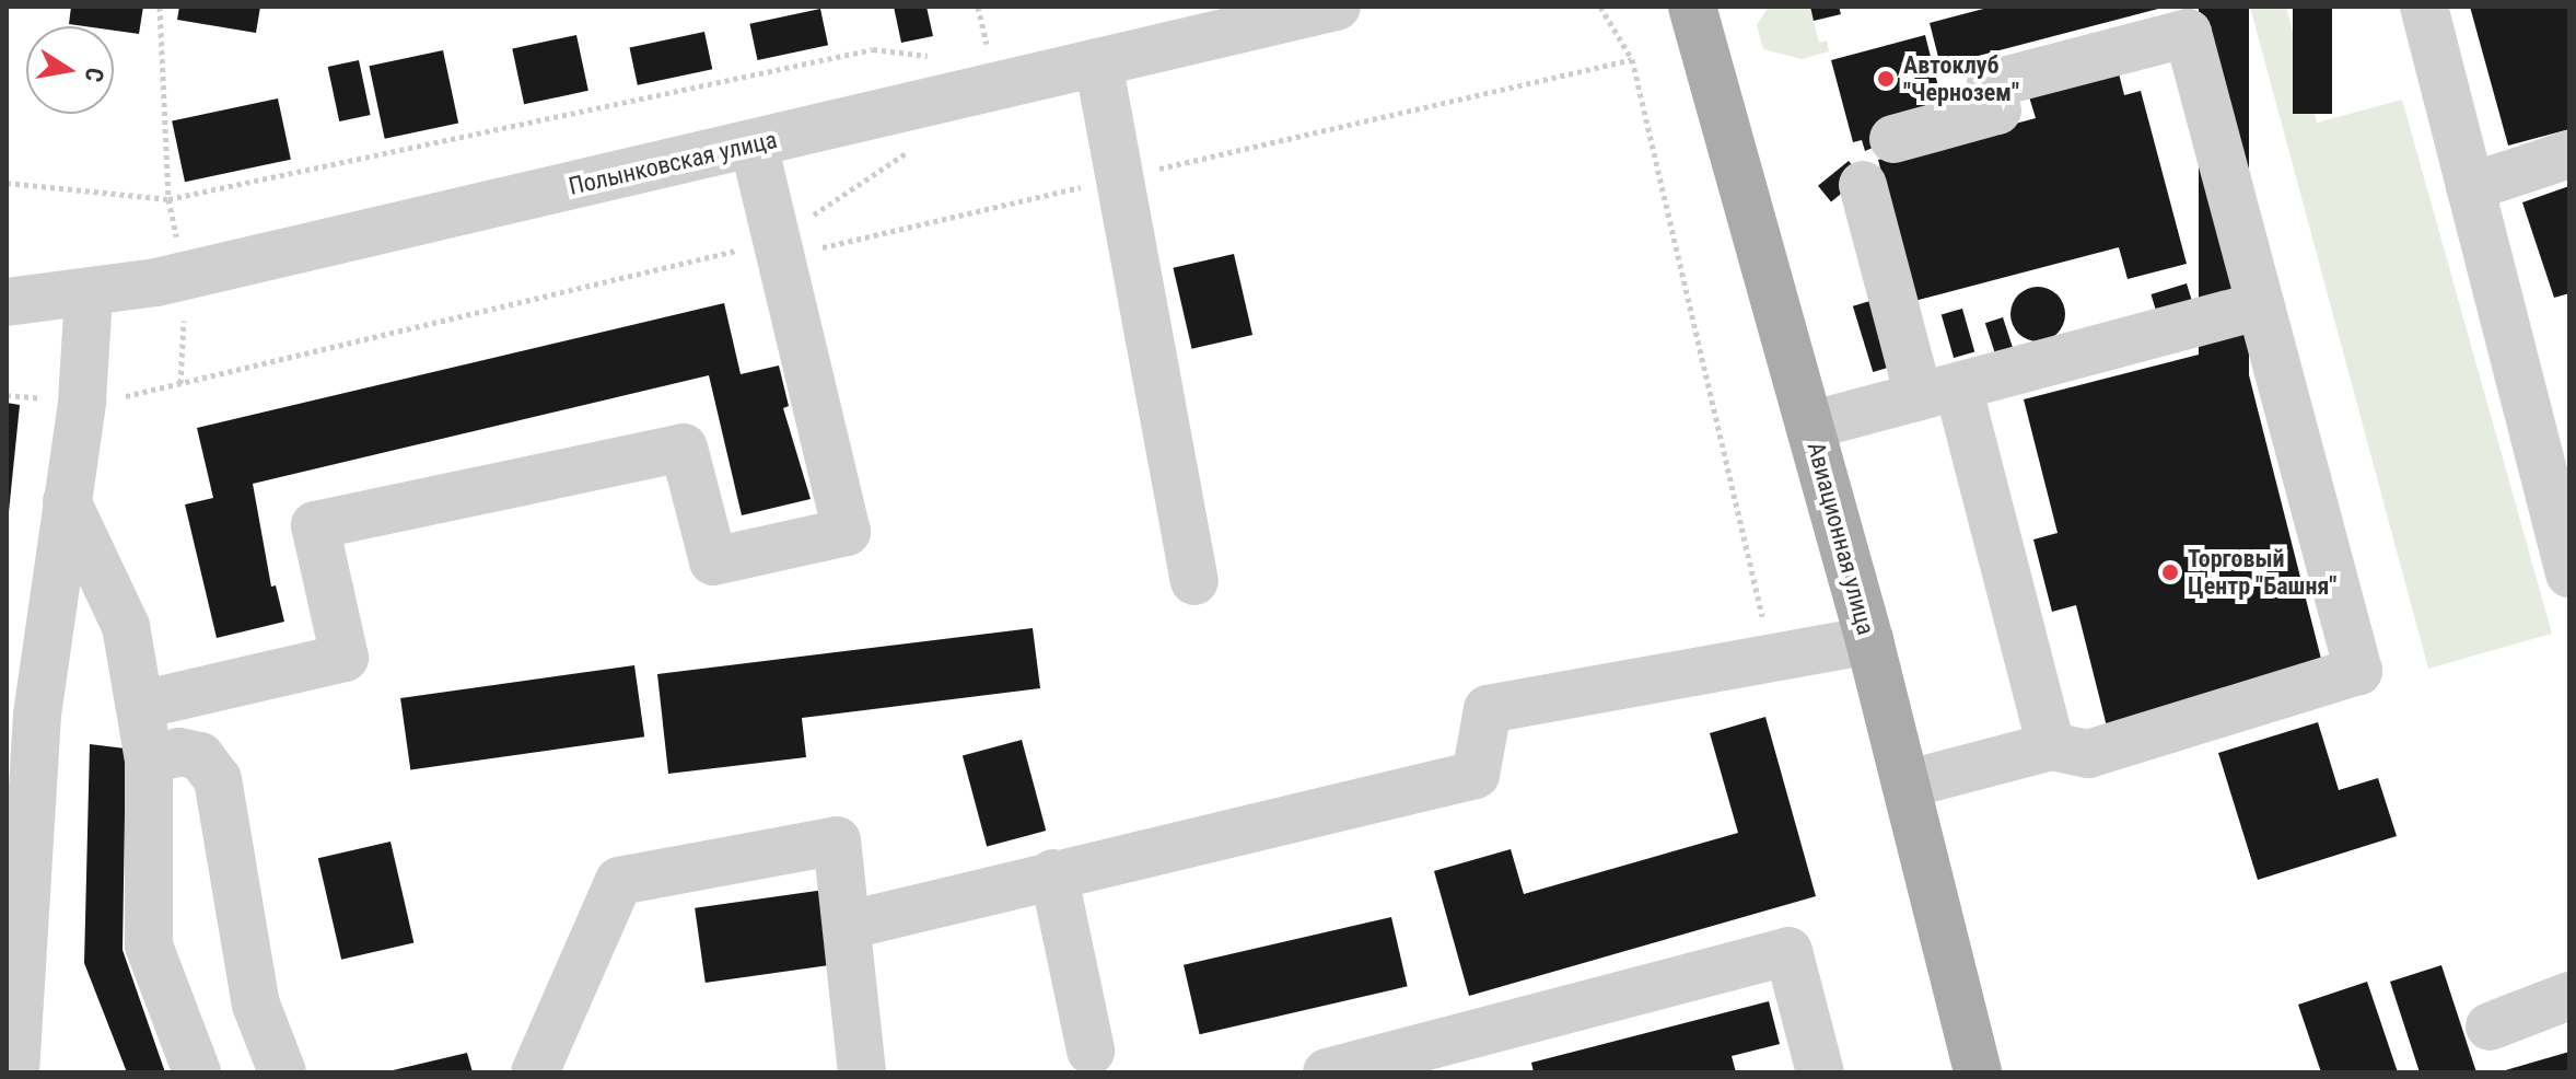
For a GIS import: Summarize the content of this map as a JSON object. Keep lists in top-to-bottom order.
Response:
{
  "streets": {
    "main road": ["Авиационная улица"],
    "street": ["Полынковская улица"]
  },
  "places": ["Автоклуб \"Чернозем\"", "Торговый Центр \"Башня\""],
  "north": "right"
}
